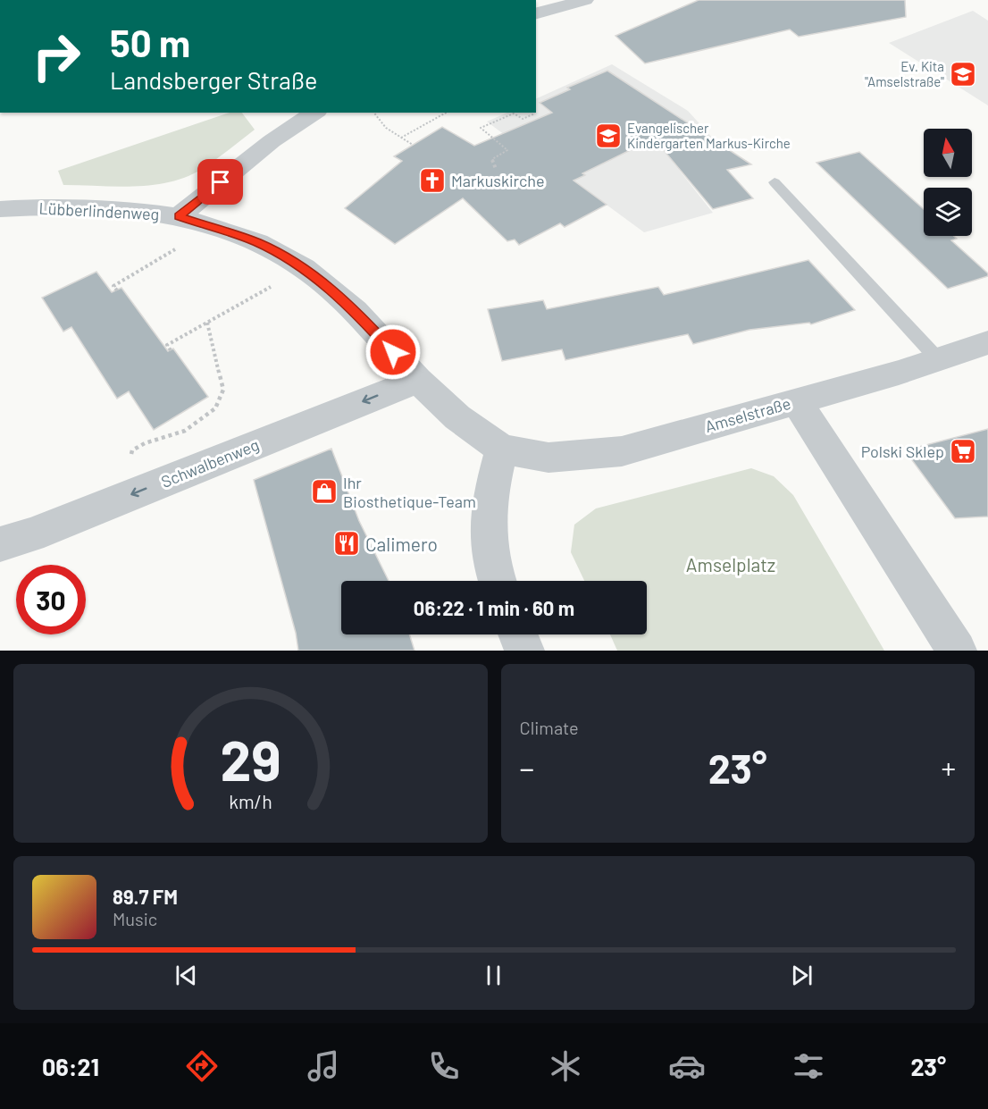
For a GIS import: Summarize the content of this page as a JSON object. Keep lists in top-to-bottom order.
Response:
{
  "streets": {
    "street": ["Lübberlindenweg", "Amselstraße", "Schwalbenweg"]
  },
  "crossings": [
    ["Lübberlindenweg", "Amselstraße"],
    ["Lübberlindenweg", "Schwalbenweg"]
  ],
  "one_way": ["Schwalbenweg"],
  "parks": ["Amselplatz"],
  "places": {
    "school or university": ["Ev. Kita \"Amselstraße\"", "Evangelischer Kindergarten Markus-Kirche"],
    "church": ["Markuskirche"],
    "supermarket": ["Polski Sklep"],
    "shop": ["Ihr Biosthetique-Team"],
    "restaurant": ["Calimero"]
  },
  "north": "top",
  "page": {
    "turn": ["50 m", "Landsberger Straße"],
    "limit": "30",
    "trip": "06:22 · 1 min · 60 m",
    "tile": "Climate",
    "heat": ["−", "23°", "+"],
    "song": ["89.7 FM", "Music"],
    "tabs": ["06:21", "23°"],
    "gauge": ["29", "km/h"]
  }
}
